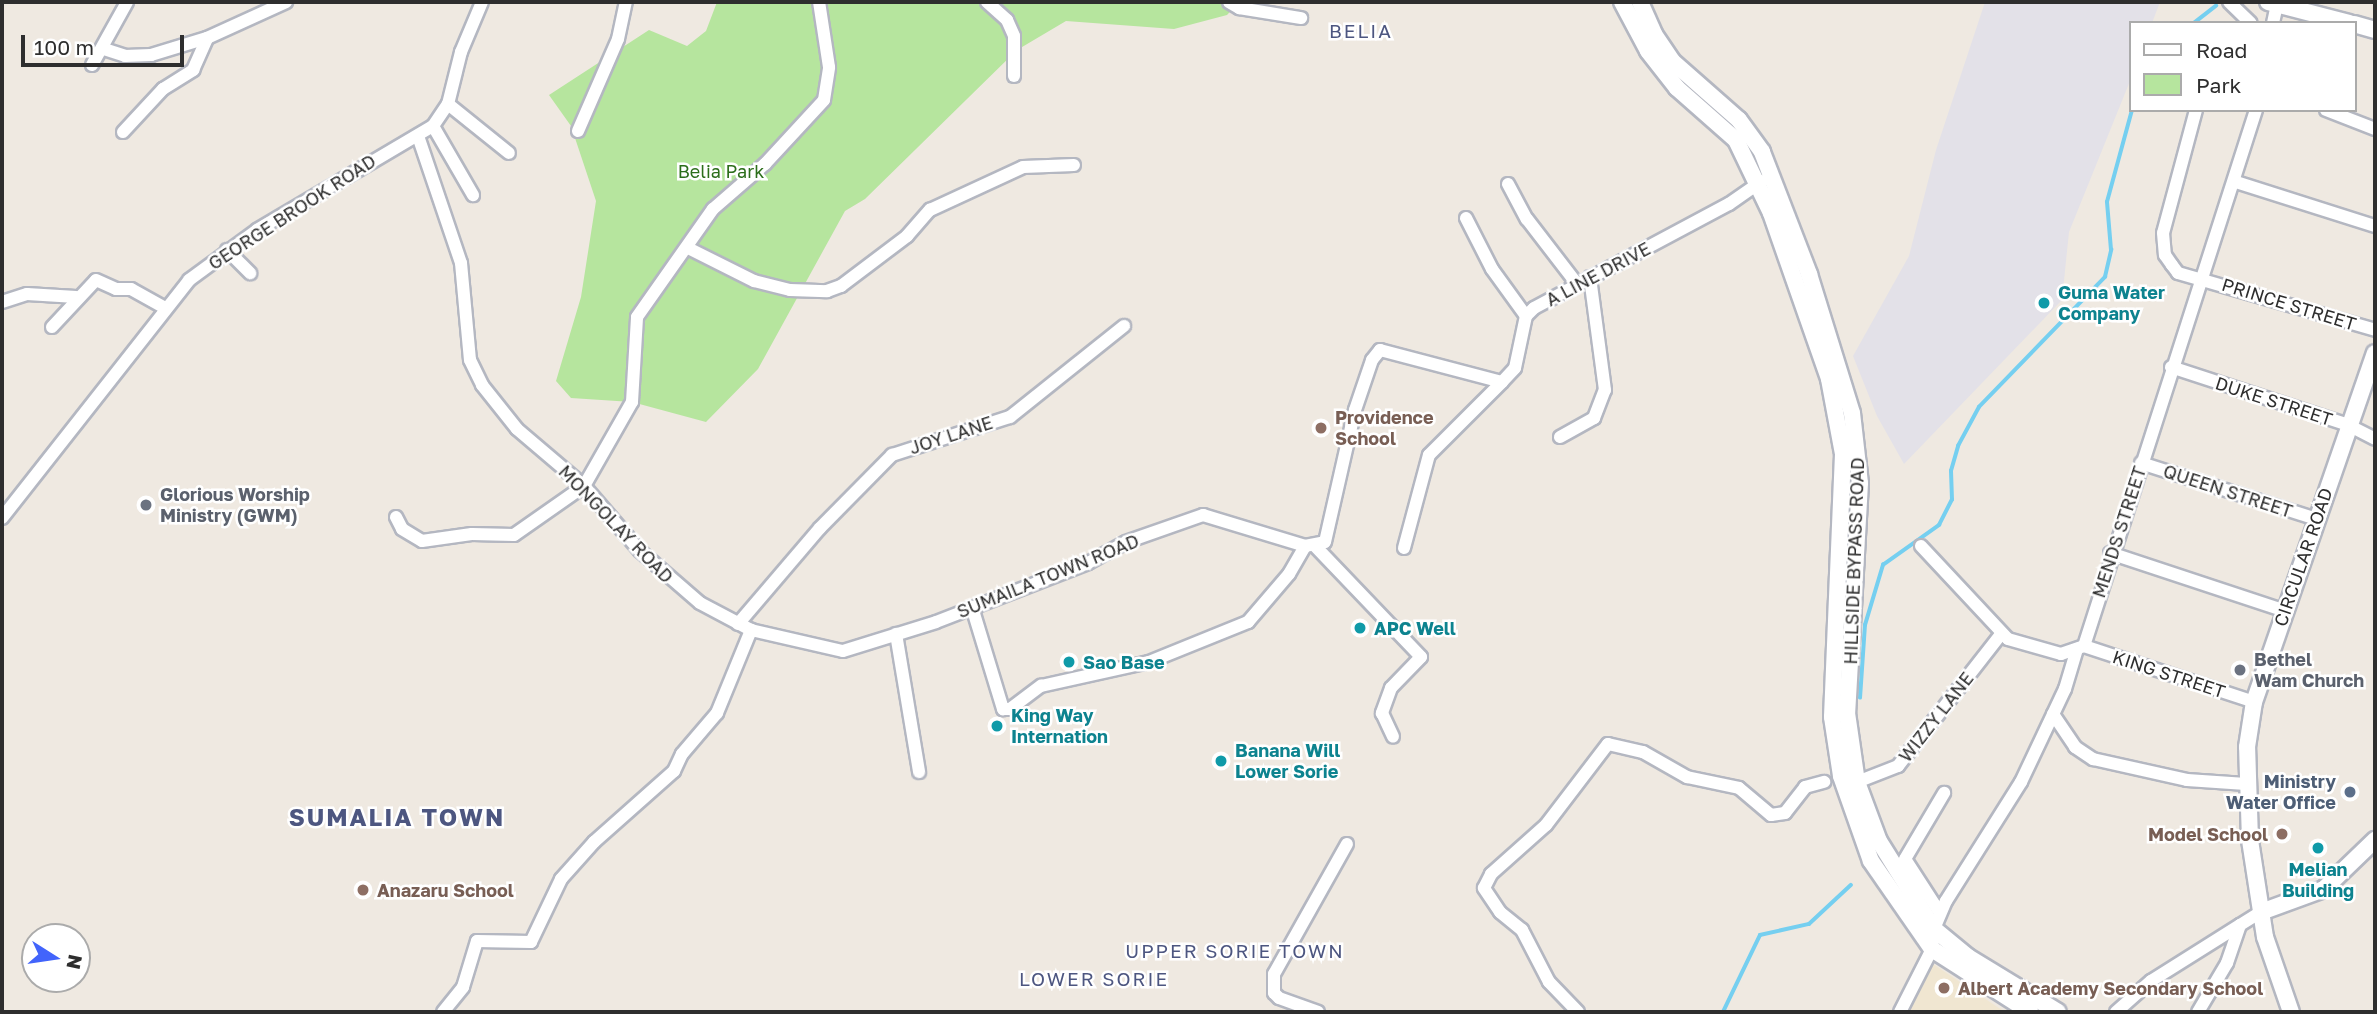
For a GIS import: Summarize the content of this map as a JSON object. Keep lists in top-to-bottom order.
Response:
{
  "streets": {
    "main road": ["CIRCULAR ROAD", "HILLSIDE BYPASS ROAD"],
    "street": [
      "GEORGE BROOK ROAD",
      "A LINE DRIVE",
      "PRINCE STREET",
      "DUKE STREET",
      "JOY LANE",
      "QUEEN STREET",
      "MONGOLAY ROAD",
      "MENDS STREET",
      "SUMAILA TOWN ROAD",
      "KING STREET",
      "WIZZY LANE"
    ]
  },
  "crossings": [
    ["GEORGE BROOK ROAD", "MONGOLAY ROAD"],
    ["A LINE DRIVE", "HILLSIDE BYPASS ROAD"],
    ["PRINCE STREET", "MENDS STREET"],
    ["DUKE STREET", "MENDS STREET"],
    ["DUKE STREET", "CIRCULAR ROAD"],
    ["JOY LANE", "MONGOLAY ROAD"],
    ["JOY LANE", "SUMAILA TOWN ROAD"],
    ["QUEEN STREET", "MENDS STREET"],
    ["QUEEN STREET", "CIRCULAR ROAD"],
    ["MONGOLAY ROAD", "SUMAILA TOWN ROAD"],
    ["MENDS STREET", "HILLSIDE BYPASS ROAD"],
    ["MENDS STREET", "KING STREET"],
    ["CIRCULAR ROAD", "KING STREET"],
    ["HILLSIDE BYPASS ROAD", "WIZZY LANE"]
  ],
  "districts": [
    "BELIA",
    "SUMALIA TOWN",
    "UPPER SORIE TOWN",
    "LOWER SORIE"
  ],
  "parks": ["Belia Park"],
  "places": [
    "Guma Water Company",
    "Providence School",
    "Glorious Worship Ministry (GWM)",
    "APC Well",
    "Sao Base",
    "Bethel Wam Church",
    "King Way Internation",
    "Banana Will Lower Sorie",
    "Ministry Water Office",
    "Model School",
    "Melian Building",
    "Anazaru School",
    "Albert Academy Secondary School"
  ],
  "legend": ["Road", "Park"],
  "scale_bar": "100 m",
  "north": "right"
}
